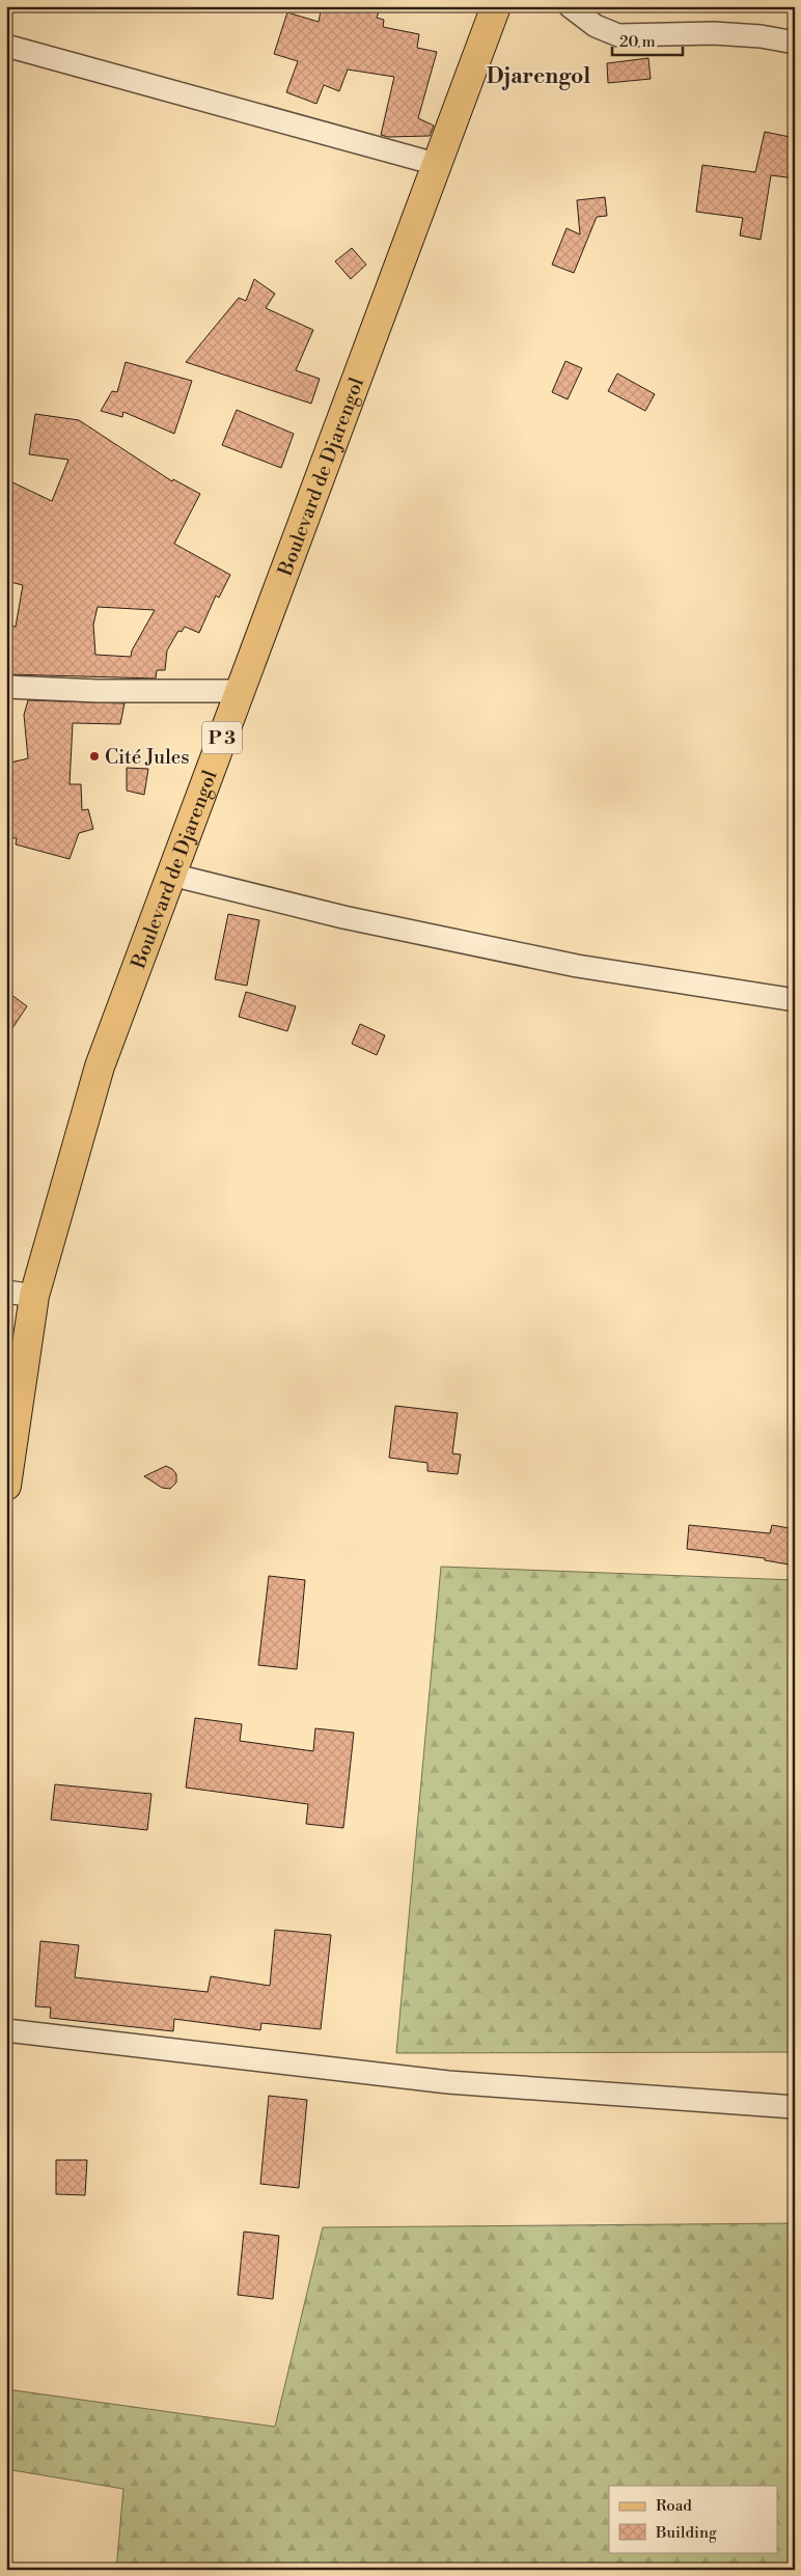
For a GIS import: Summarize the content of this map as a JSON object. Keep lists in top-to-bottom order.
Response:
{
  "streets": {
    "main road": ["Boulevard de Djarengol", "P 3"]
  },
  "districts": ["Djarengol"],
  "places": ["Cité Jules"],
  "legend": ["Road", "Building"],
  "scale_bar": "20 m"
}
